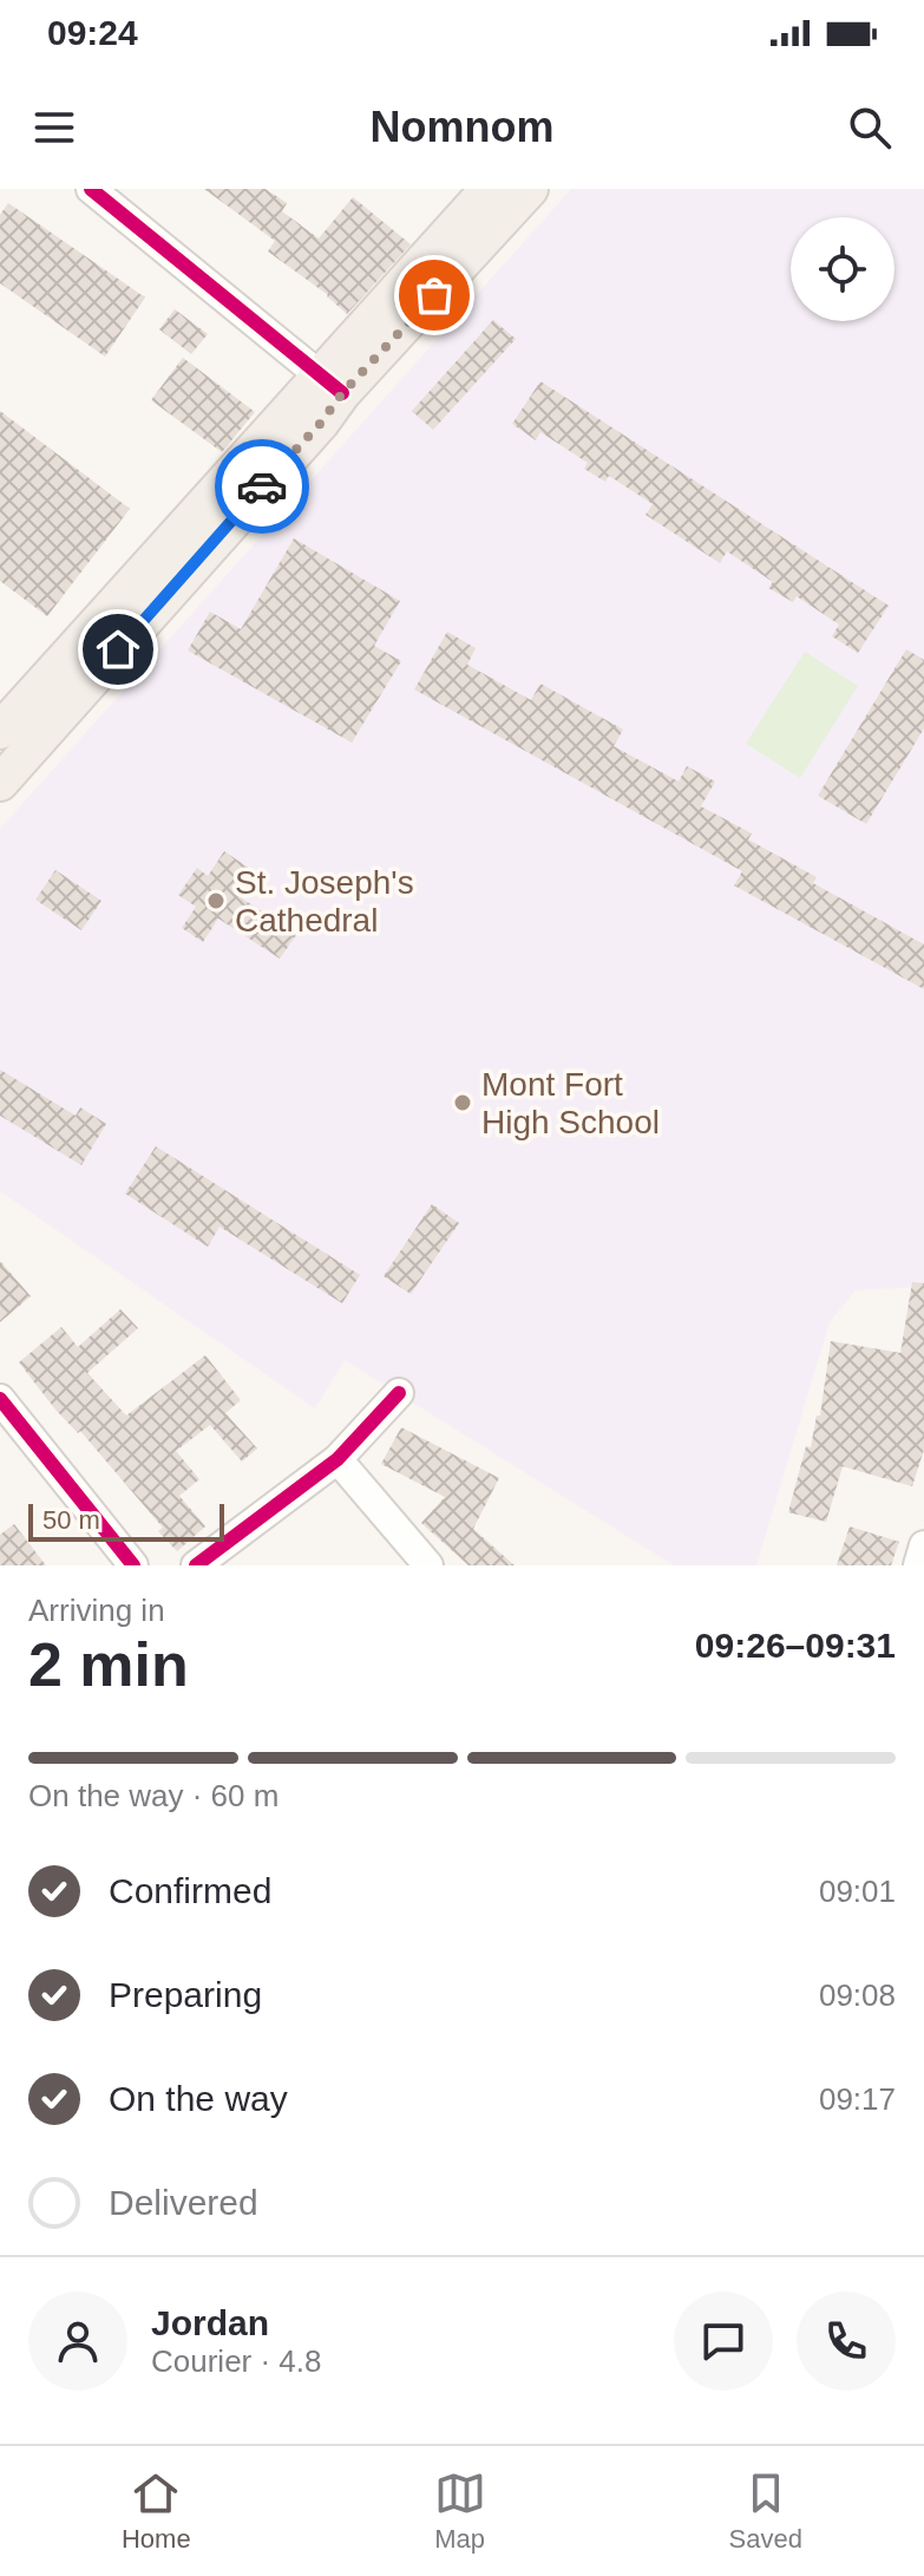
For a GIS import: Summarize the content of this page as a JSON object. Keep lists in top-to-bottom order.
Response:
{
  "places": ["St. Joseph's Cathedral", "Mont Fort High School"],
  "scale_bar": "50 m",
  "page": {
    "status": "09:24",
    "header": "Nomnom",
    "scale": "50 m",
    "heading": ["2 min", "Arriving in", "09:26–09:31"],
    "panel": ["Jordan", "Courier · 4.8"],
    "bar": "On the way · 60 m",
    "list": [
      ["Confirmed", "09:01"],
      ["Preparing", "09:08"],
      ["On the way", "09:17"],
      "Delivered"
    ],
    "tabs": ["Home", "Map", "Saved"]
  }
}
